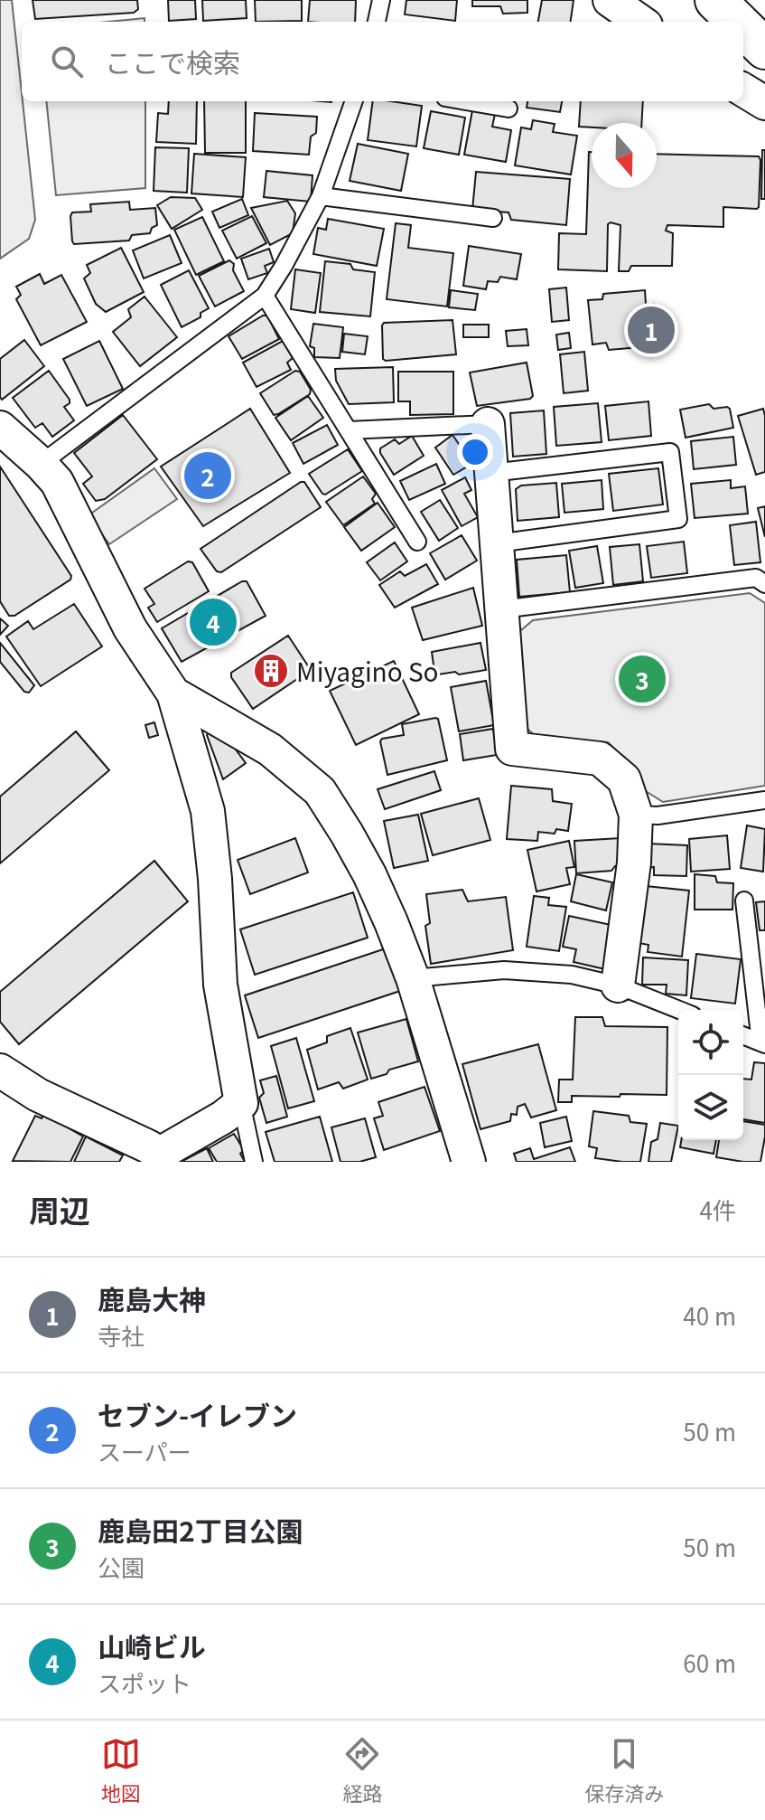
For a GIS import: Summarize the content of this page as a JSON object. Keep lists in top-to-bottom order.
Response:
{
  "places": {
    "building": ["Miyagino So"]
  },
  "north": "bottom",
  "page": {
    "search": "ここで検索",
    "pins": [
      "1",
      "2",
      "4",
      "3"
    ],
    "heading": ["周辺", "4件"],
    "list": [
      {
        "mark": "1",
        "name": "鹿島大神",
        "note": "寺社",
        "value": "40 m"
      },
      {
        "mark": "2",
        "name": "セブン-イレブン",
        "note": "スーパー",
        "value": "50 m"
      },
      {
        "mark": "3",
        "name": "鹿島田2丁目公園",
        "note": "公園",
        "value": "50 m"
      },
      {
        "mark": "4",
        "name": "山崎ビル",
        "note": "スポット",
        "value": "60 m"
      }
    ],
    "nav": ["地図", "経路", "保存済み"]
  }
}
